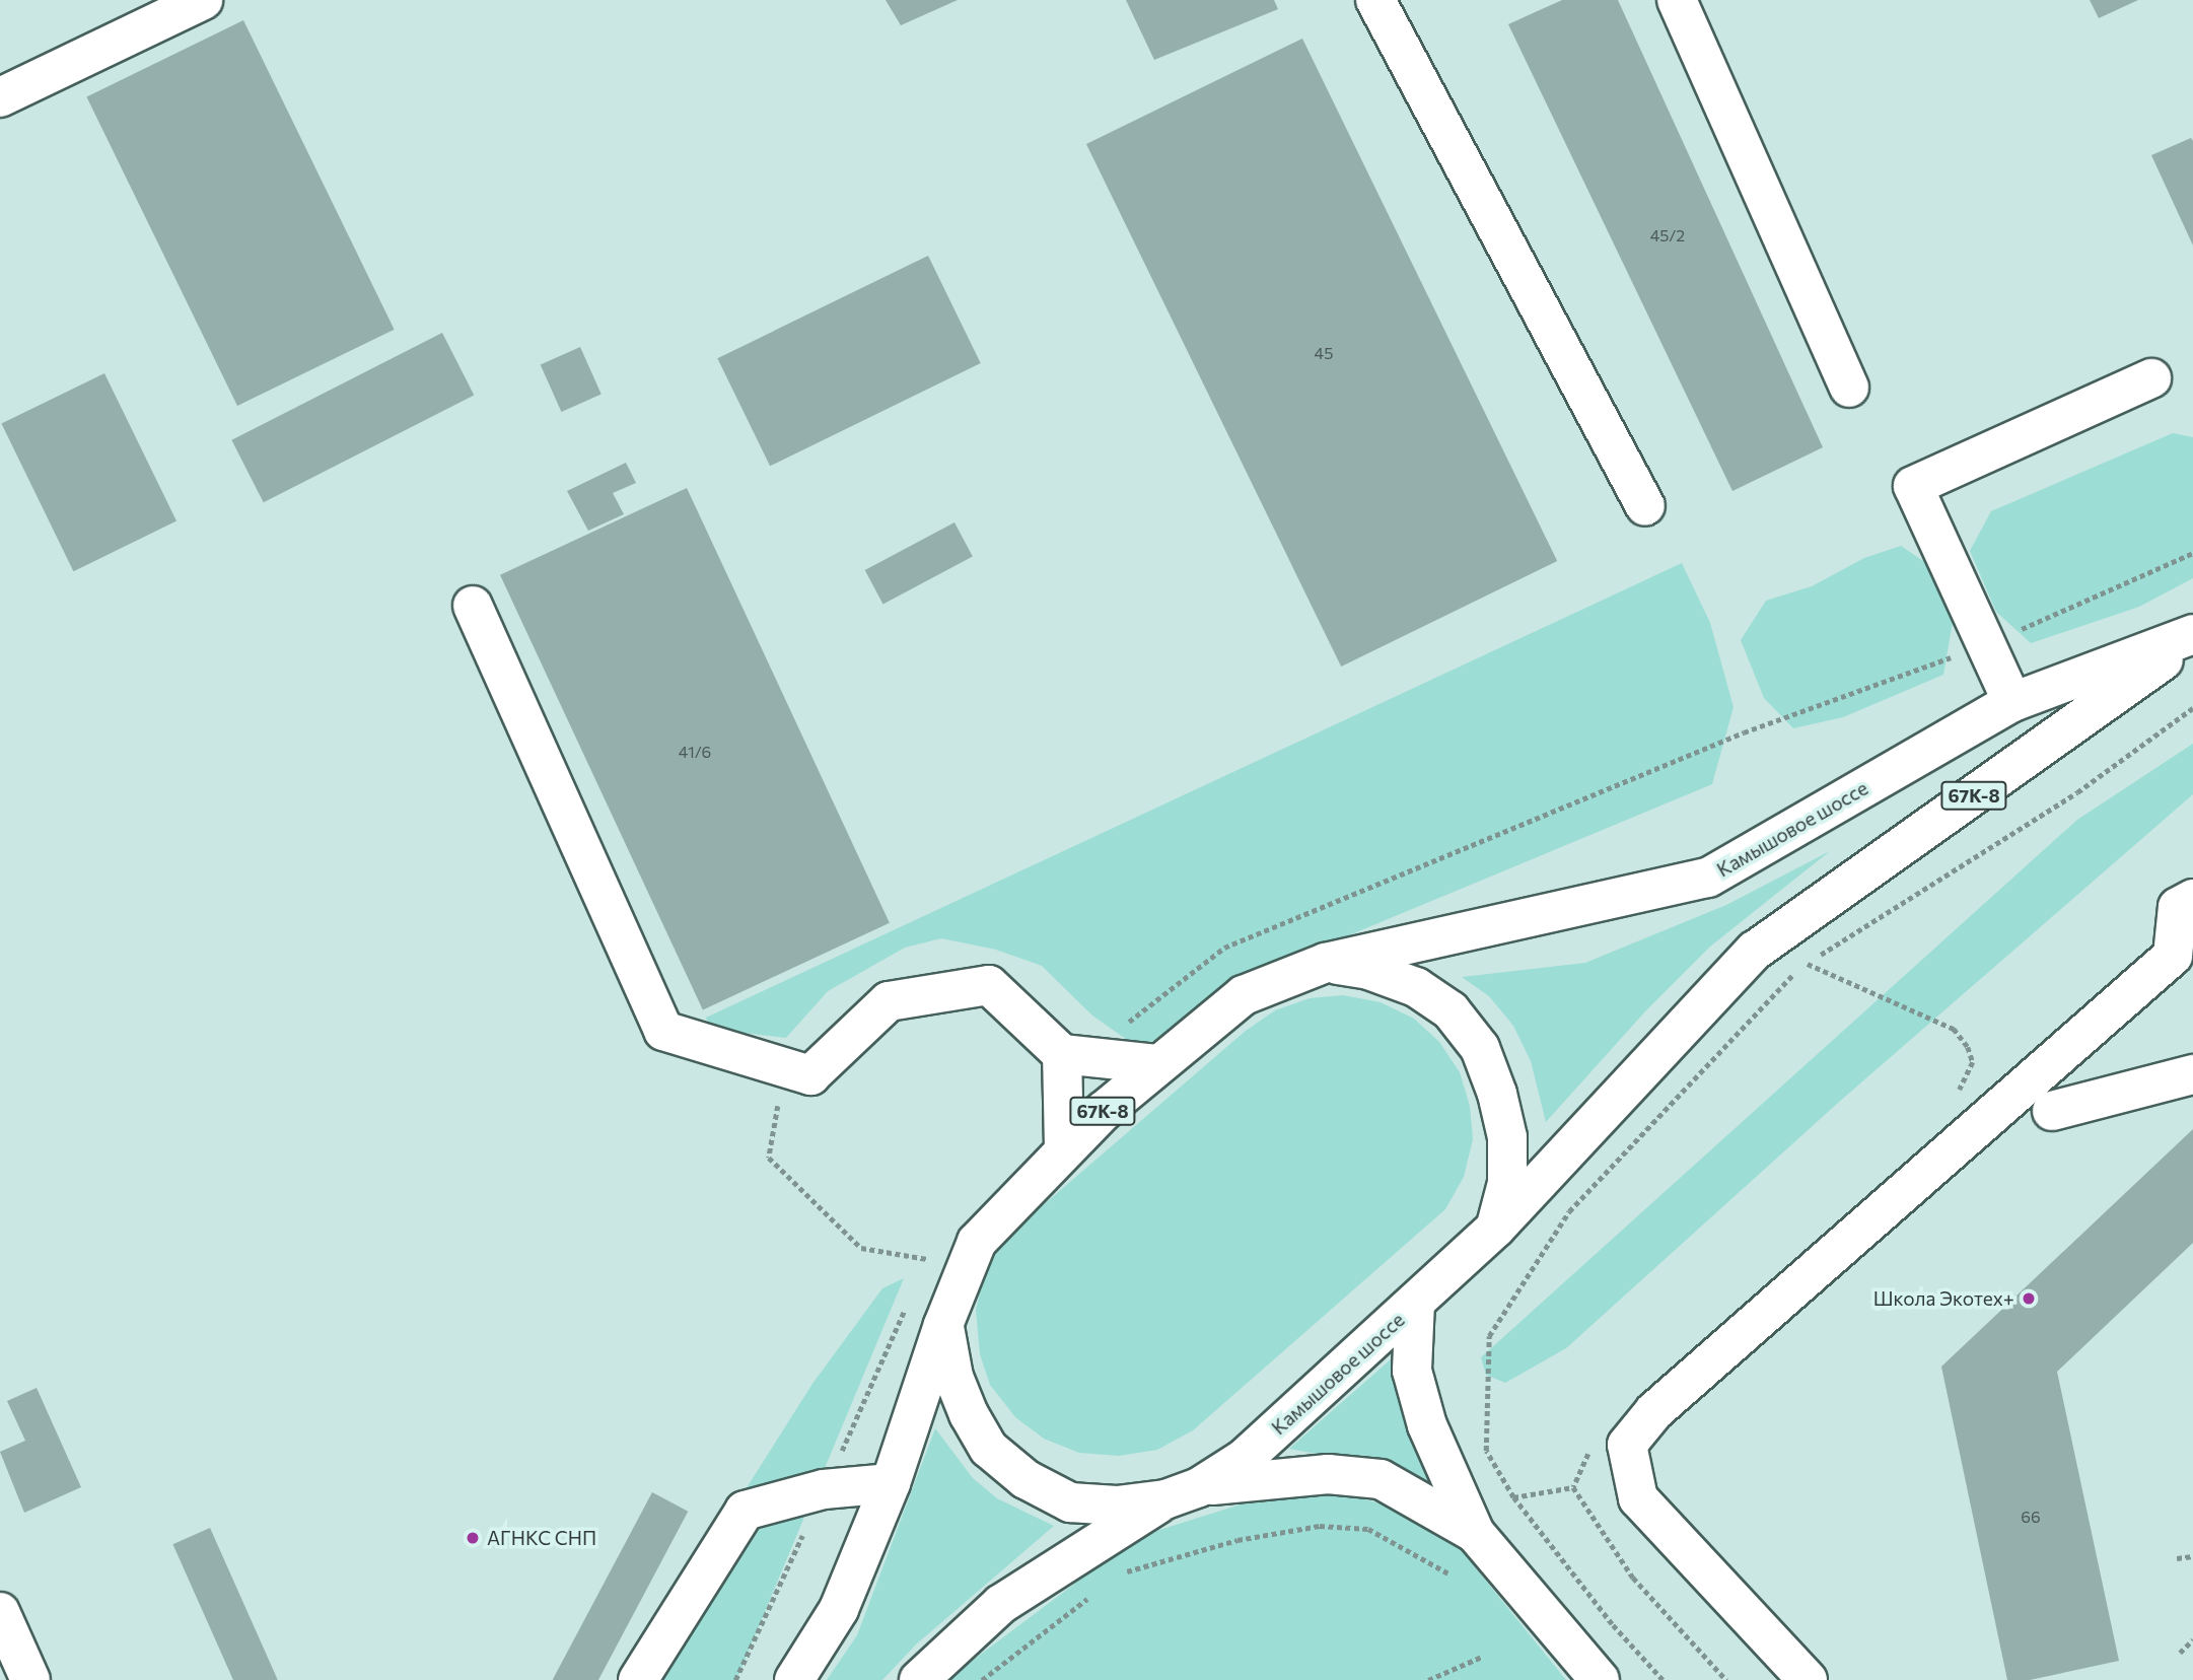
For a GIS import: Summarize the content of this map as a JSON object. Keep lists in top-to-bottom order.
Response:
{
  "streets": {
    "main road": ["67К-8", "Камышовое шоссе"]
  },
  "places": ["Школа Экотех+", "АГНКС СНП"],
  "house_numbers": [
    "45/2",
    "45",
    "41/6",
    "66"
  ]
}
